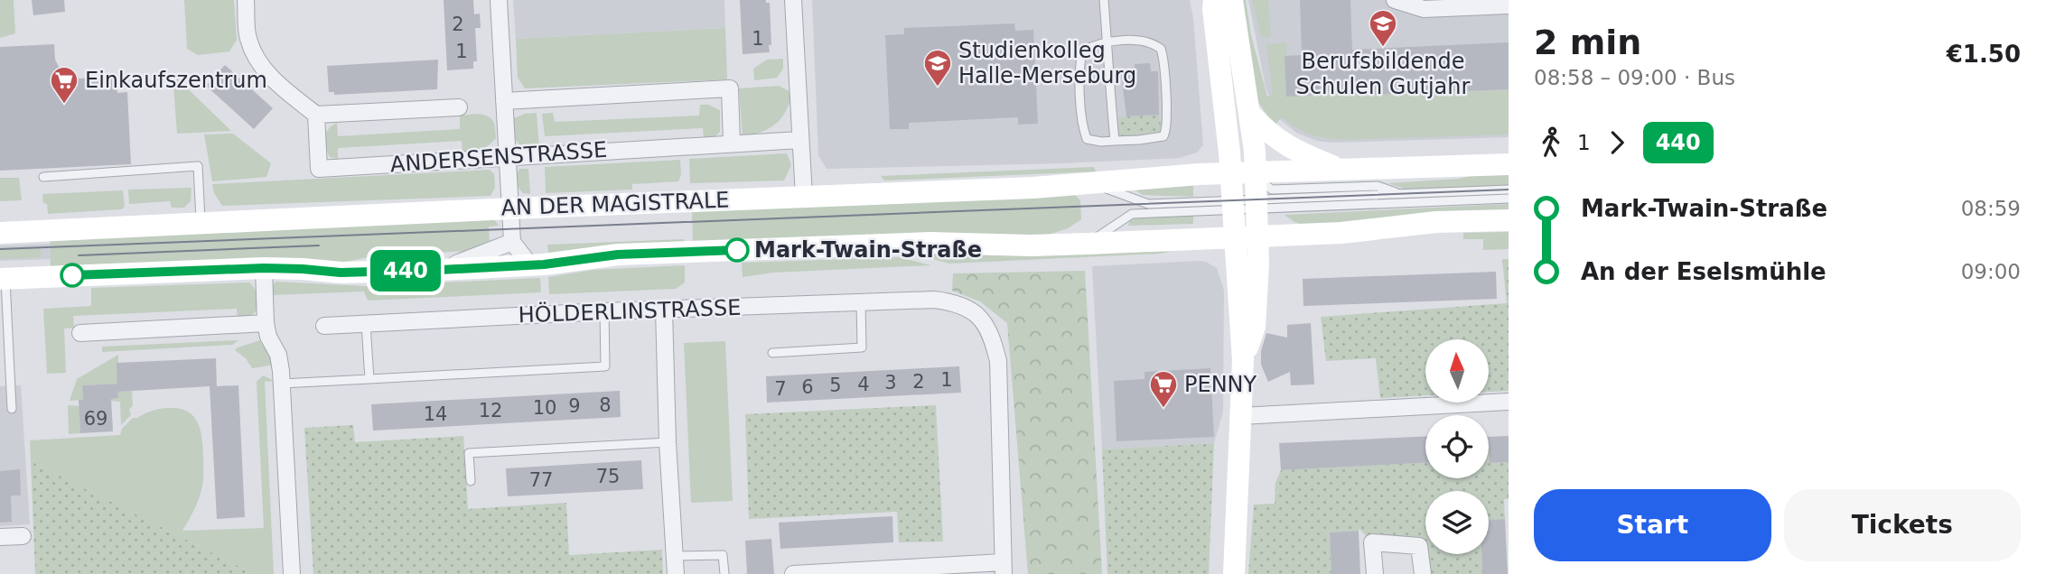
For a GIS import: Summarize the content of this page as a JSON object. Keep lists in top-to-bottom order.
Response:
{
  "streets": {
    "main road": ["AN DER MAGISTRALE"],
    "street": ["ANDERSENSTRASSE", "HÖLDERLINSTRASSE"]
  },
  "places": {
    "school or university": ["Berufsbildende Schulen Gutjahr", "Studienkolleg Halle-Merseburg"],
    "supermarket": ["Einkaufszentrum", "PENNY"],
    "other": ["Mark-Twain-Straße"]
  },
  "lines": ["bus line 440"],
  "house_numbers": [
    "2",
    "1",
    "1",
    "1",
    "2",
    "3",
    "4",
    "5",
    "6",
    "7",
    "8",
    "9",
    "10",
    "12",
    "14",
    "69",
    "75",
    "77"
  ],
  "north": "top",
  "page": {
    "on_map": "440",
    "heading": ["2 min", "08:58 – 09:00 · Bus", "€1.50"],
    "legs": ["1", "440"],
    "list": [
      {
        "name": "Mark-Twain-Straße",
        "value": "08:59"
      },
      {
        "name": "An der Eselsmühle",
        "value": "09:00"
      }
    ],
    "buttons": ["Start", "Tickets"]
  }
}
